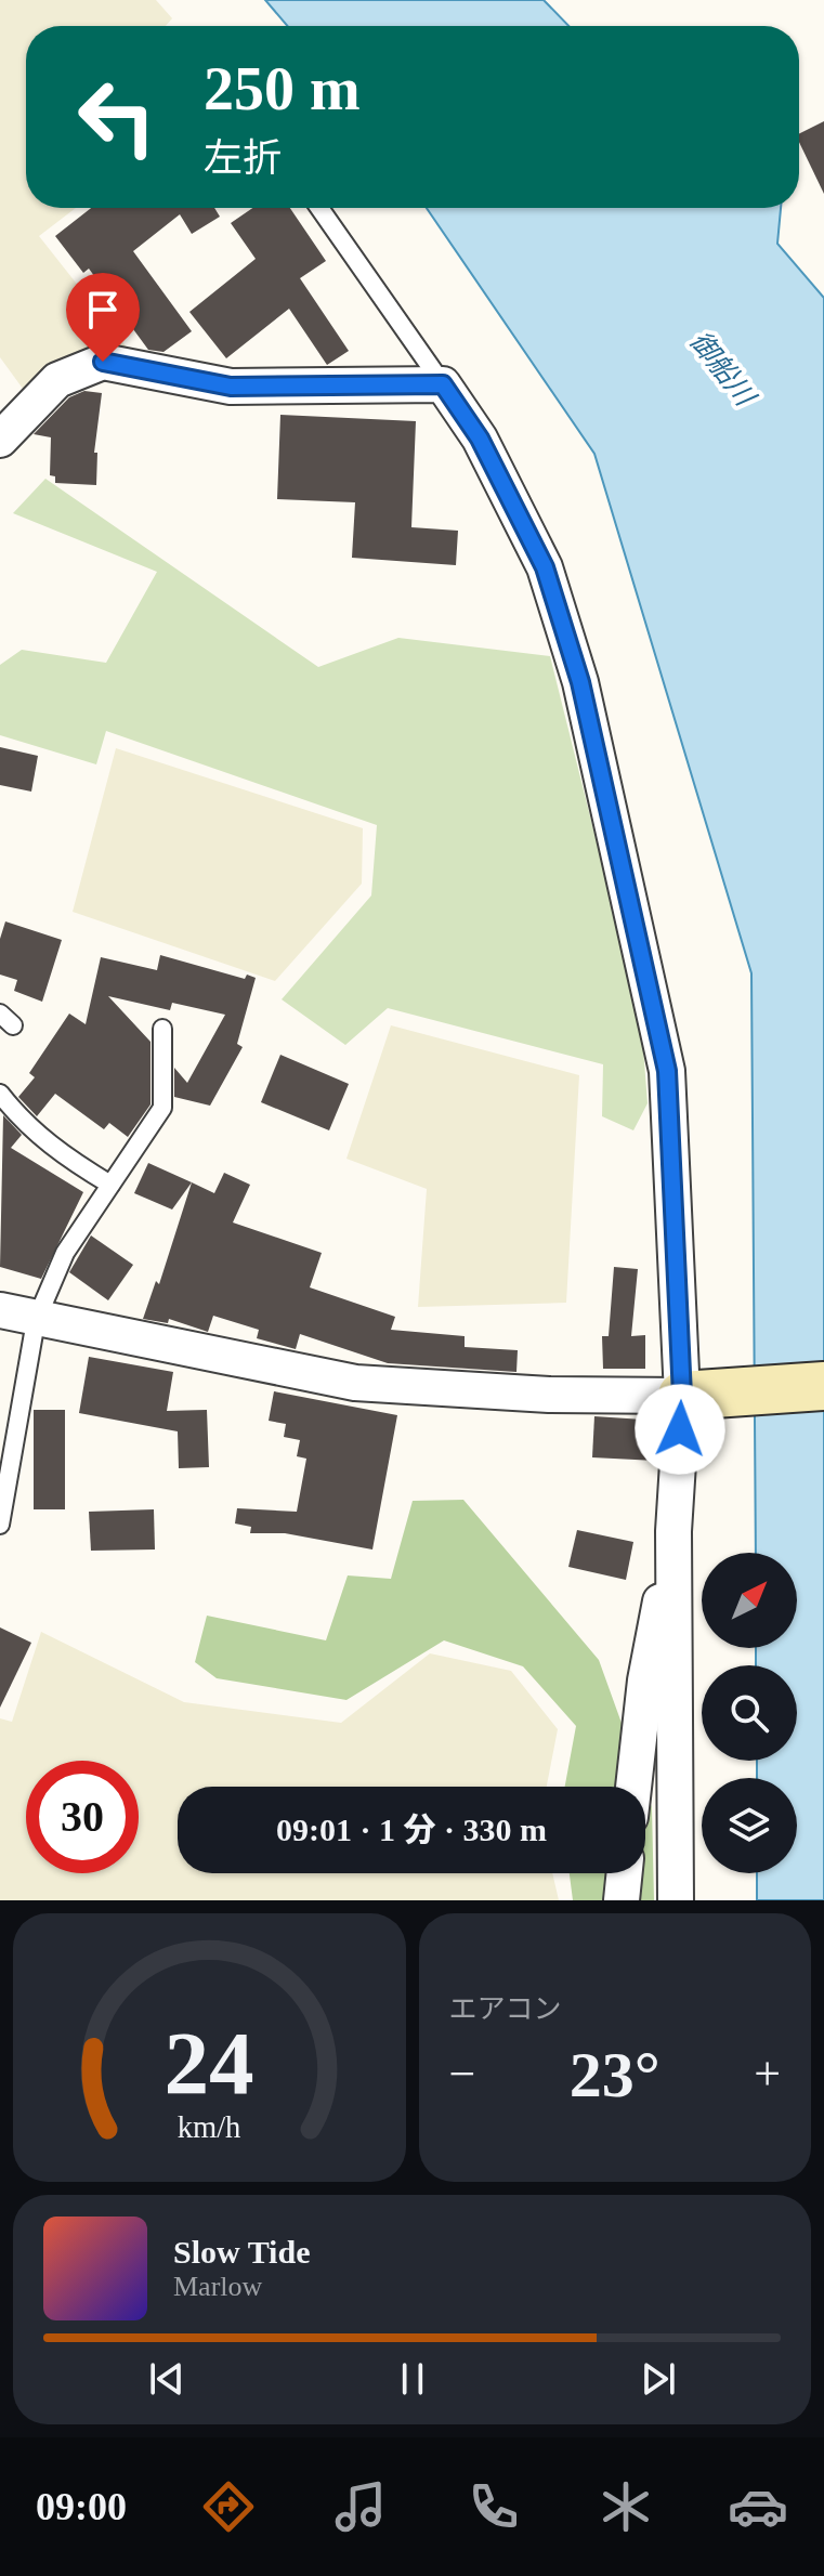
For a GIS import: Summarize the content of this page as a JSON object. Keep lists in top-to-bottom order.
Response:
{
  "water": ["御船川"],
  "north": "top right",
  "page": {
    "turn": ["250 m", "左折"],
    "limit": "30",
    "trip": "09:01 · 1 分 · 330 m",
    "tile": "エアコン",
    "heat": ["−", "23°", "+"],
    "song": ["Slow Tide", "Marlow"],
    "tabs": "09:00",
    "gauge": ["24", "km/h"]
  }
}
